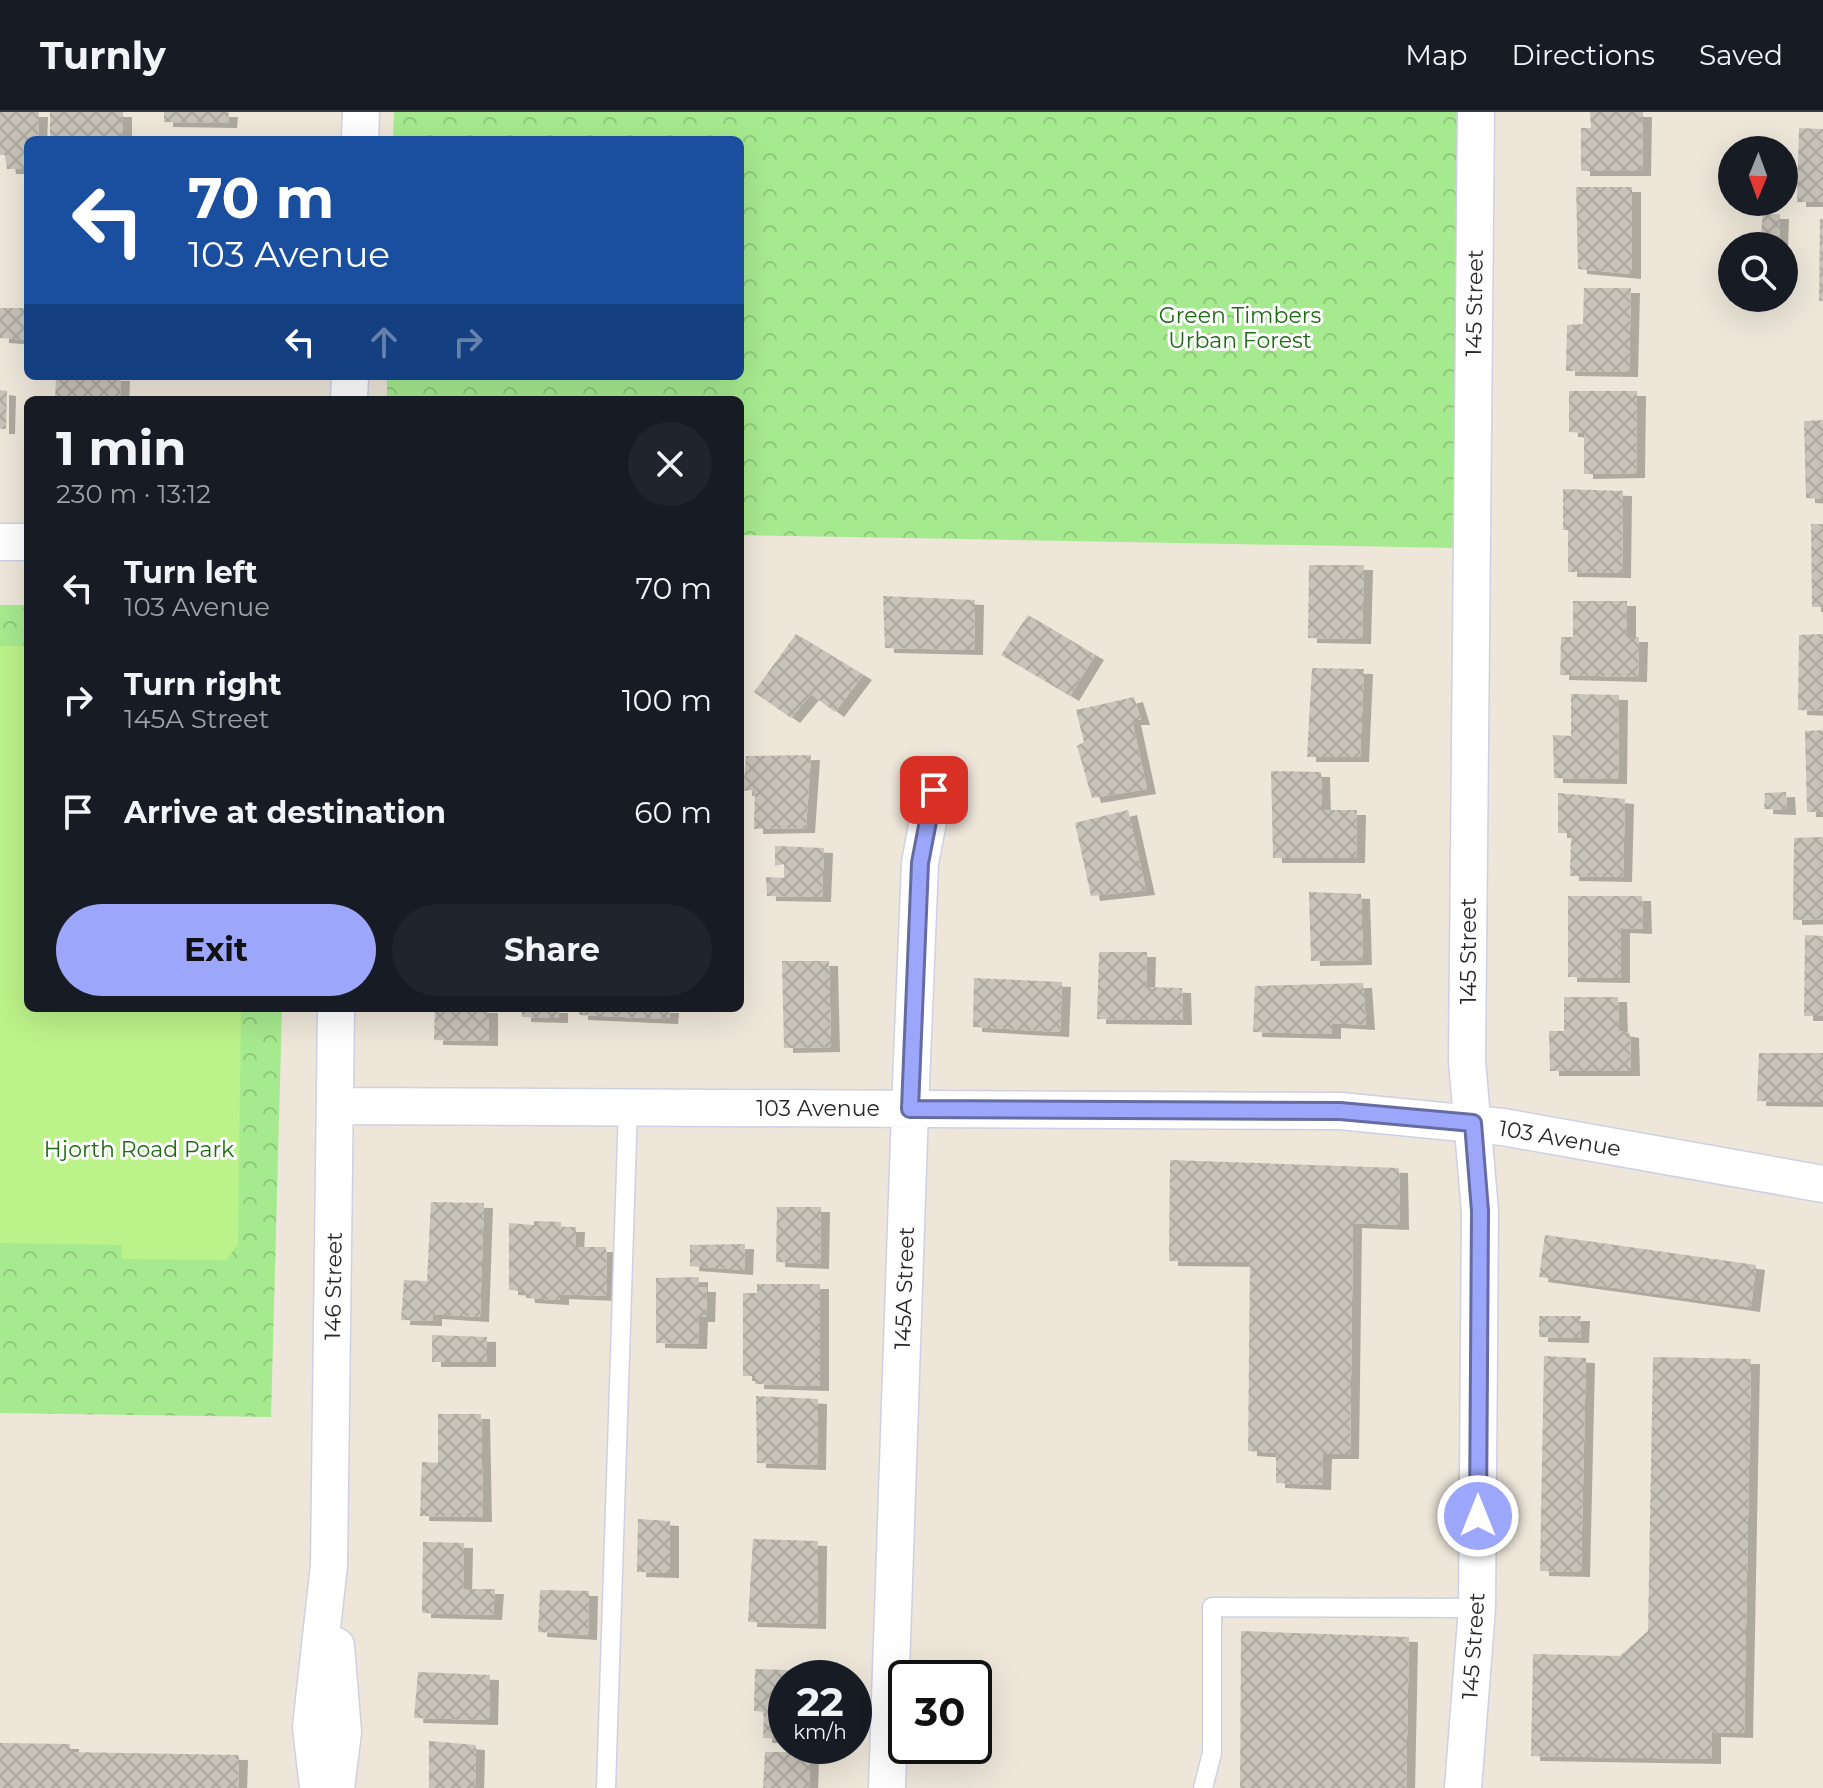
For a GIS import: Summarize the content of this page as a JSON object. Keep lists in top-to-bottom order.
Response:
{
  "streets": {
    "street": [
      "145 Street",
      "103 Avenue",
      "146 Street",
      "145A Street"
    ]
  },
  "crossings": [
    ["145 Street", "103 Avenue"],
    ["103 Avenue", "146 Street"],
    ["103 Avenue", "145A Street"]
  ],
  "parks": ["Green Timbers Urban Forest", "Hjorth Road Park"],
  "north": "bottom",
  "page": {
    "header": "Turnly",
    "nav": ["Map", "Directions", "Saved"],
    "turn": ["70 m", "103 Avenue"],
    "heading": ["1 min", "230 m · 13:12"],
    "list": [
      {
        "name": "Turn left",
        "note": "103 Avenue",
        "value": "70 m"
      },
      {
        "name": "Turn right",
        "note": "145A Street",
        "value": "100 m"
      },
      {
        "name": "Arrive at destination",
        "value": "60 m"
      }
    ],
    "buttons": ["Exit", "Share"],
    "speed": "22 km/h",
    "limit": "30"
  }
}
